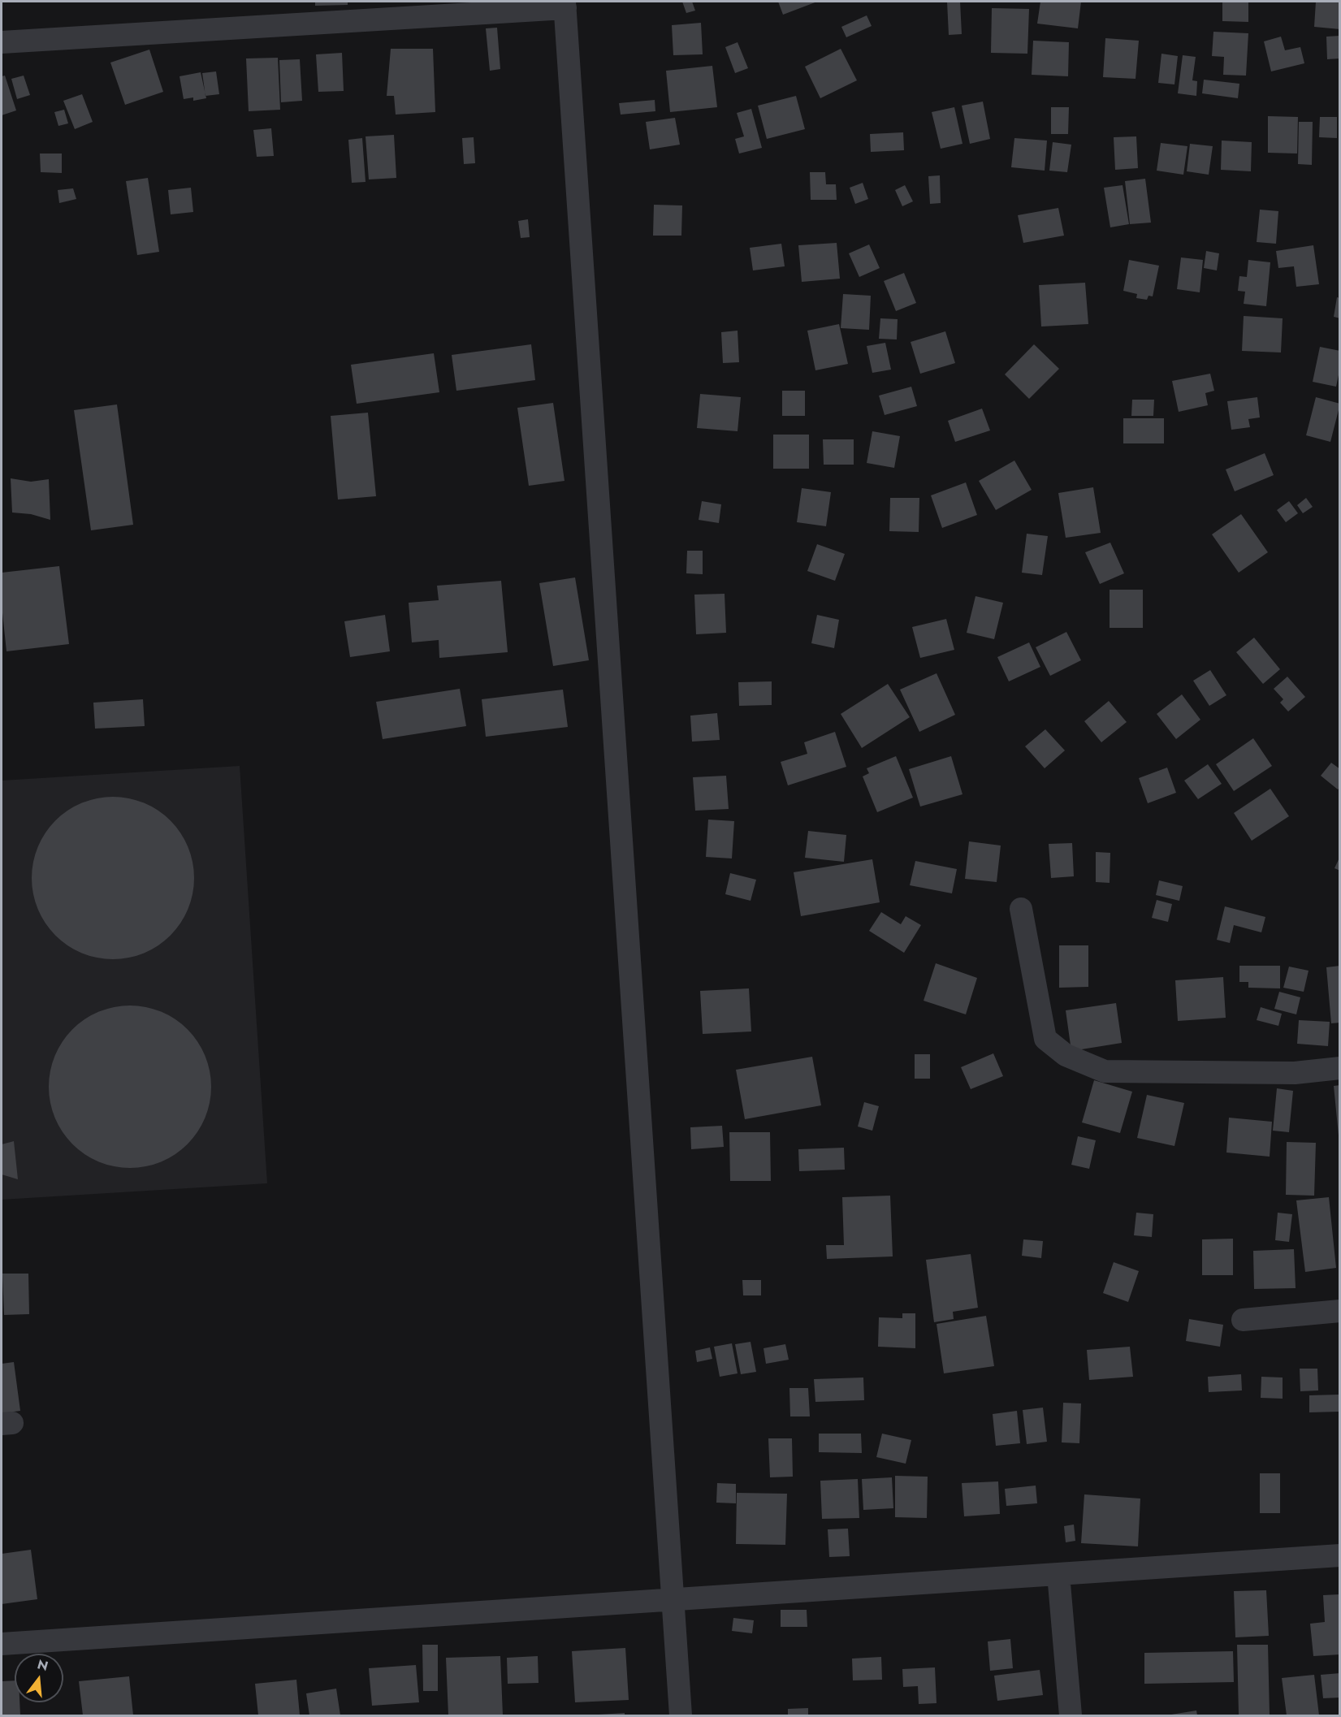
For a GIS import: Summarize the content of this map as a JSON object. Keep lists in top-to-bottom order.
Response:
{
  "north": "top"
}
